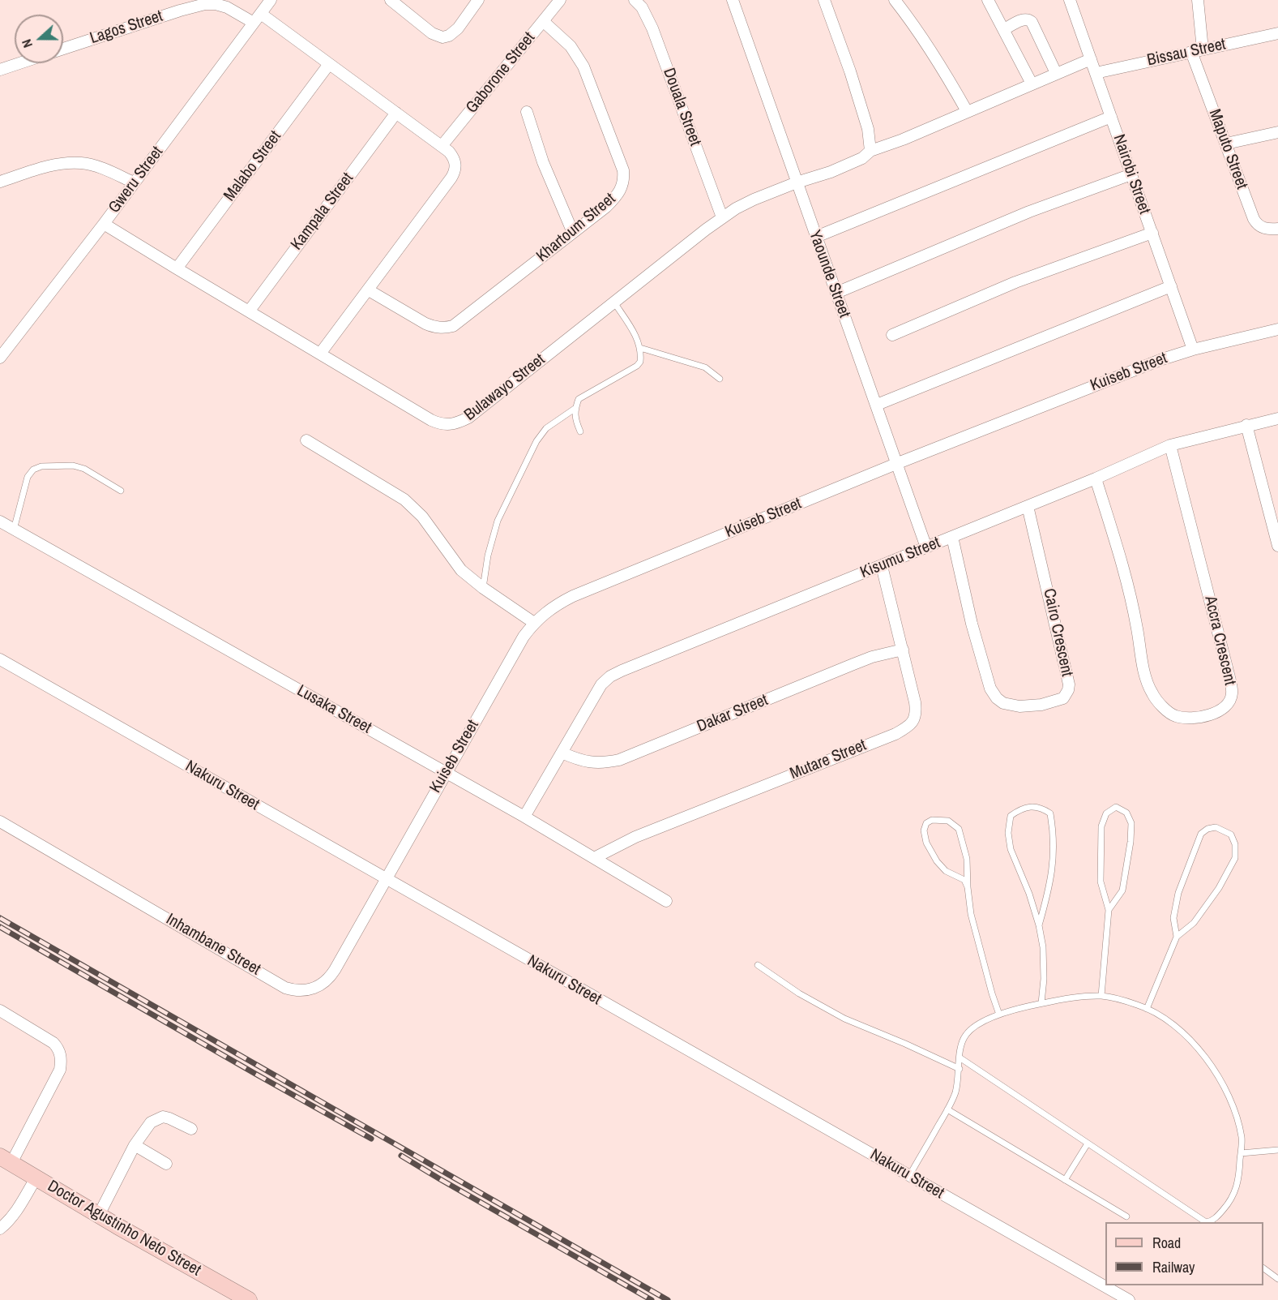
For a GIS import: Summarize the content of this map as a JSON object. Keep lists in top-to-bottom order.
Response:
{
  "streets": {
    "street": [
      "Lagos Street",
      "Bissau Street",
      "Gaborone Street",
      "Douala Street",
      "Maputo Street",
      "Malabo Street",
      "Nairobi Street",
      "Gweru Street",
      "Kampala Street",
      "Khartoum Street",
      "Yaounde Street",
      "Kuiseb Street",
      "Bulawayo Street",
      "Kisumu Street",
      "Cairo Crescent",
      "Accra Crescent",
      "Lusaka Street",
      "Dakar Street",
      "Mutare Street",
      "Nakuru Street",
      "Inhambane Street",
      "Doctor Agustinho Neto Street"
    ]
  },
  "crossings": [
    ["Lagos Street", "Gweru Street"],
    ["Bissau Street", "Maputo Street"],
    ["Bissau Street", "Nairobi Street"],
    ["Gaborone Street", "Khartoum Street"],
    ["Douala Street", "Bulawayo Street"],
    ["Malabo Street", "Bulawayo Street"],
    ["Nairobi Street", "Kuiseb Street"],
    ["Nairobi Street", "Bulawayo Street"],
    ["Gweru Street", "Bulawayo Street"],
    ["Kampala Street", "Bulawayo Street"],
    ["Yaounde Street", "Kuiseb Street"],
    ["Yaounde Street", "Bulawayo Street"],
    ["Yaounde Street", "Kisumu Street"],
    ["Kuiseb Street", "Lusaka Street"],
    ["Kuiseb Street", "Nakuru Street"],
    ["Kuiseb Street", "Inhambane Street"],
    ["Kisumu Street", "Cairo Crescent"],
    ["Kisumu Street", "Accra Crescent"],
    ["Kisumu Street", "Lusaka Street"],
    ["Kisumu Street", "Dakar Street"],
    ["Kisumu Street", "Mutare Street"],
    ["Lusaka Street", "Mutare Street"],
    ["Dakar Street", "Mutare Street"],
    ["Nakuru Street", "Inhambane Street"]
  ],
  "legend": ["Road", "Railway"],
  "north": "left"
}
